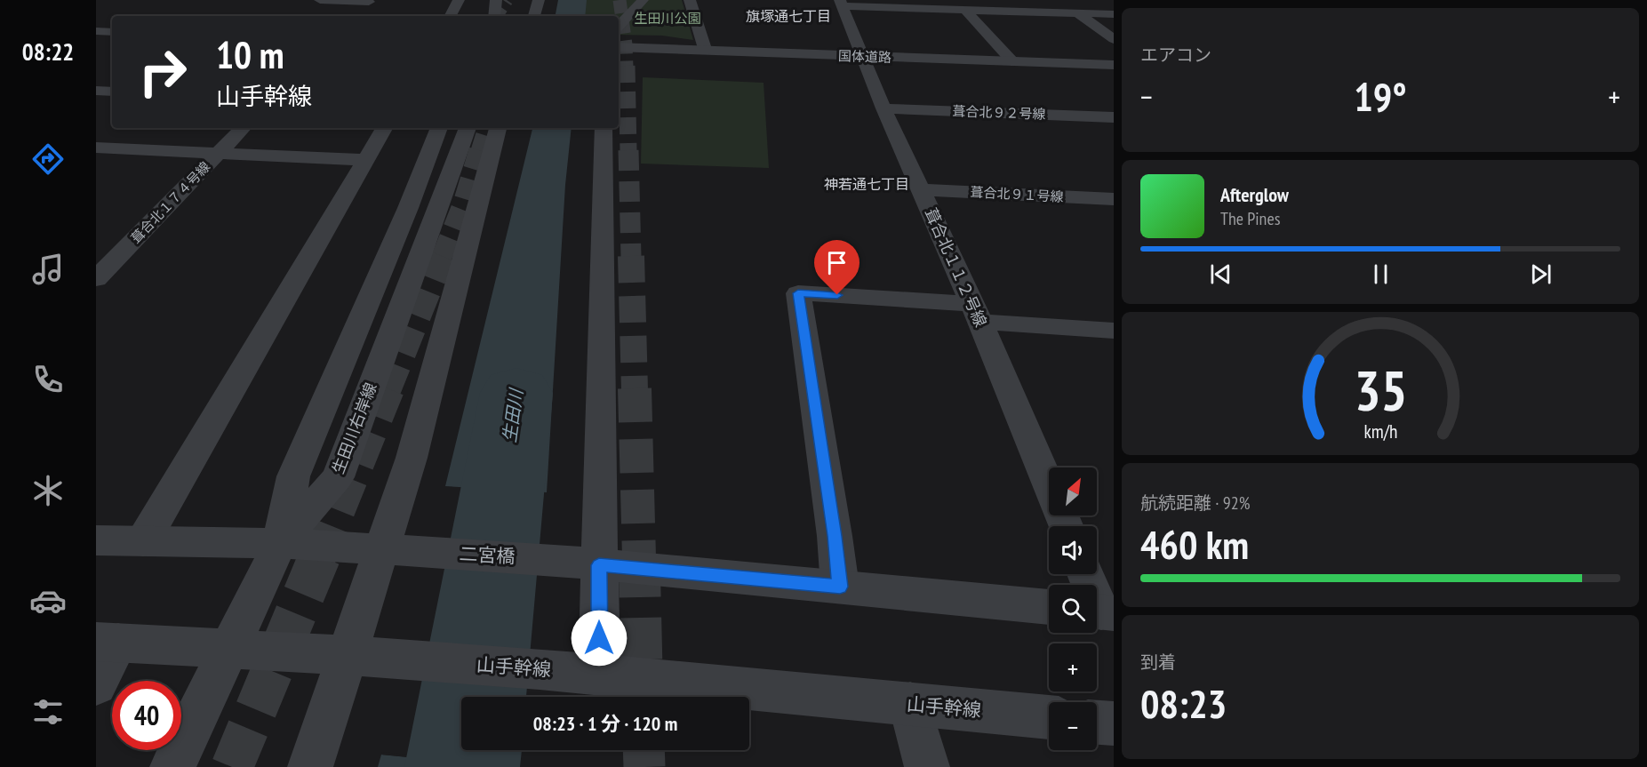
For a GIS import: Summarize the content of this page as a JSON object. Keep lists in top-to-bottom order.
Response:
{
  "streets": {
    "street": [
      "国体道路",
      "葺合北９２号線",
      "葺合北９１号線",
      "葺合北１７４号線",
      "葺合北１１２号線",
      "生田川右岸線",
      "二宮橋",
      "山手幹線"
    ]
  },
  "crossings": [
    ["国体道路", "葺合北１１２号線"],
    ["葺合北９２号線", "葺合北１１２号線"],
    ["葺合北９１号線", "葺合北１１２号線"],
    ["生田川右岸線", "山手幹線"]
  ],
  "districts": ["旗塚通七丁目", "神若通七丁目"],
  "water": ["生田川"],
  "parks": ["生田川公園"],
  "north": "top right",
  "page": {
    "tabs": "08:22",
    "tile": [
      "エアコン",
      ["航続距離 · 92%", "460 km"],
      ["到着", "08:23"]
    ],
    "turn": ["10 m", "山手幹線"],
    "heat": ["−", "19°", "+"],
    "song": ["Afterglow", "The Pines"],
    "map_buttons": ["+", "−"],
    "limit": "40",
    "trip": "08:23 · 1 分 · 120 m",
    "gauge": ["35", "km/h"]
  }
}
